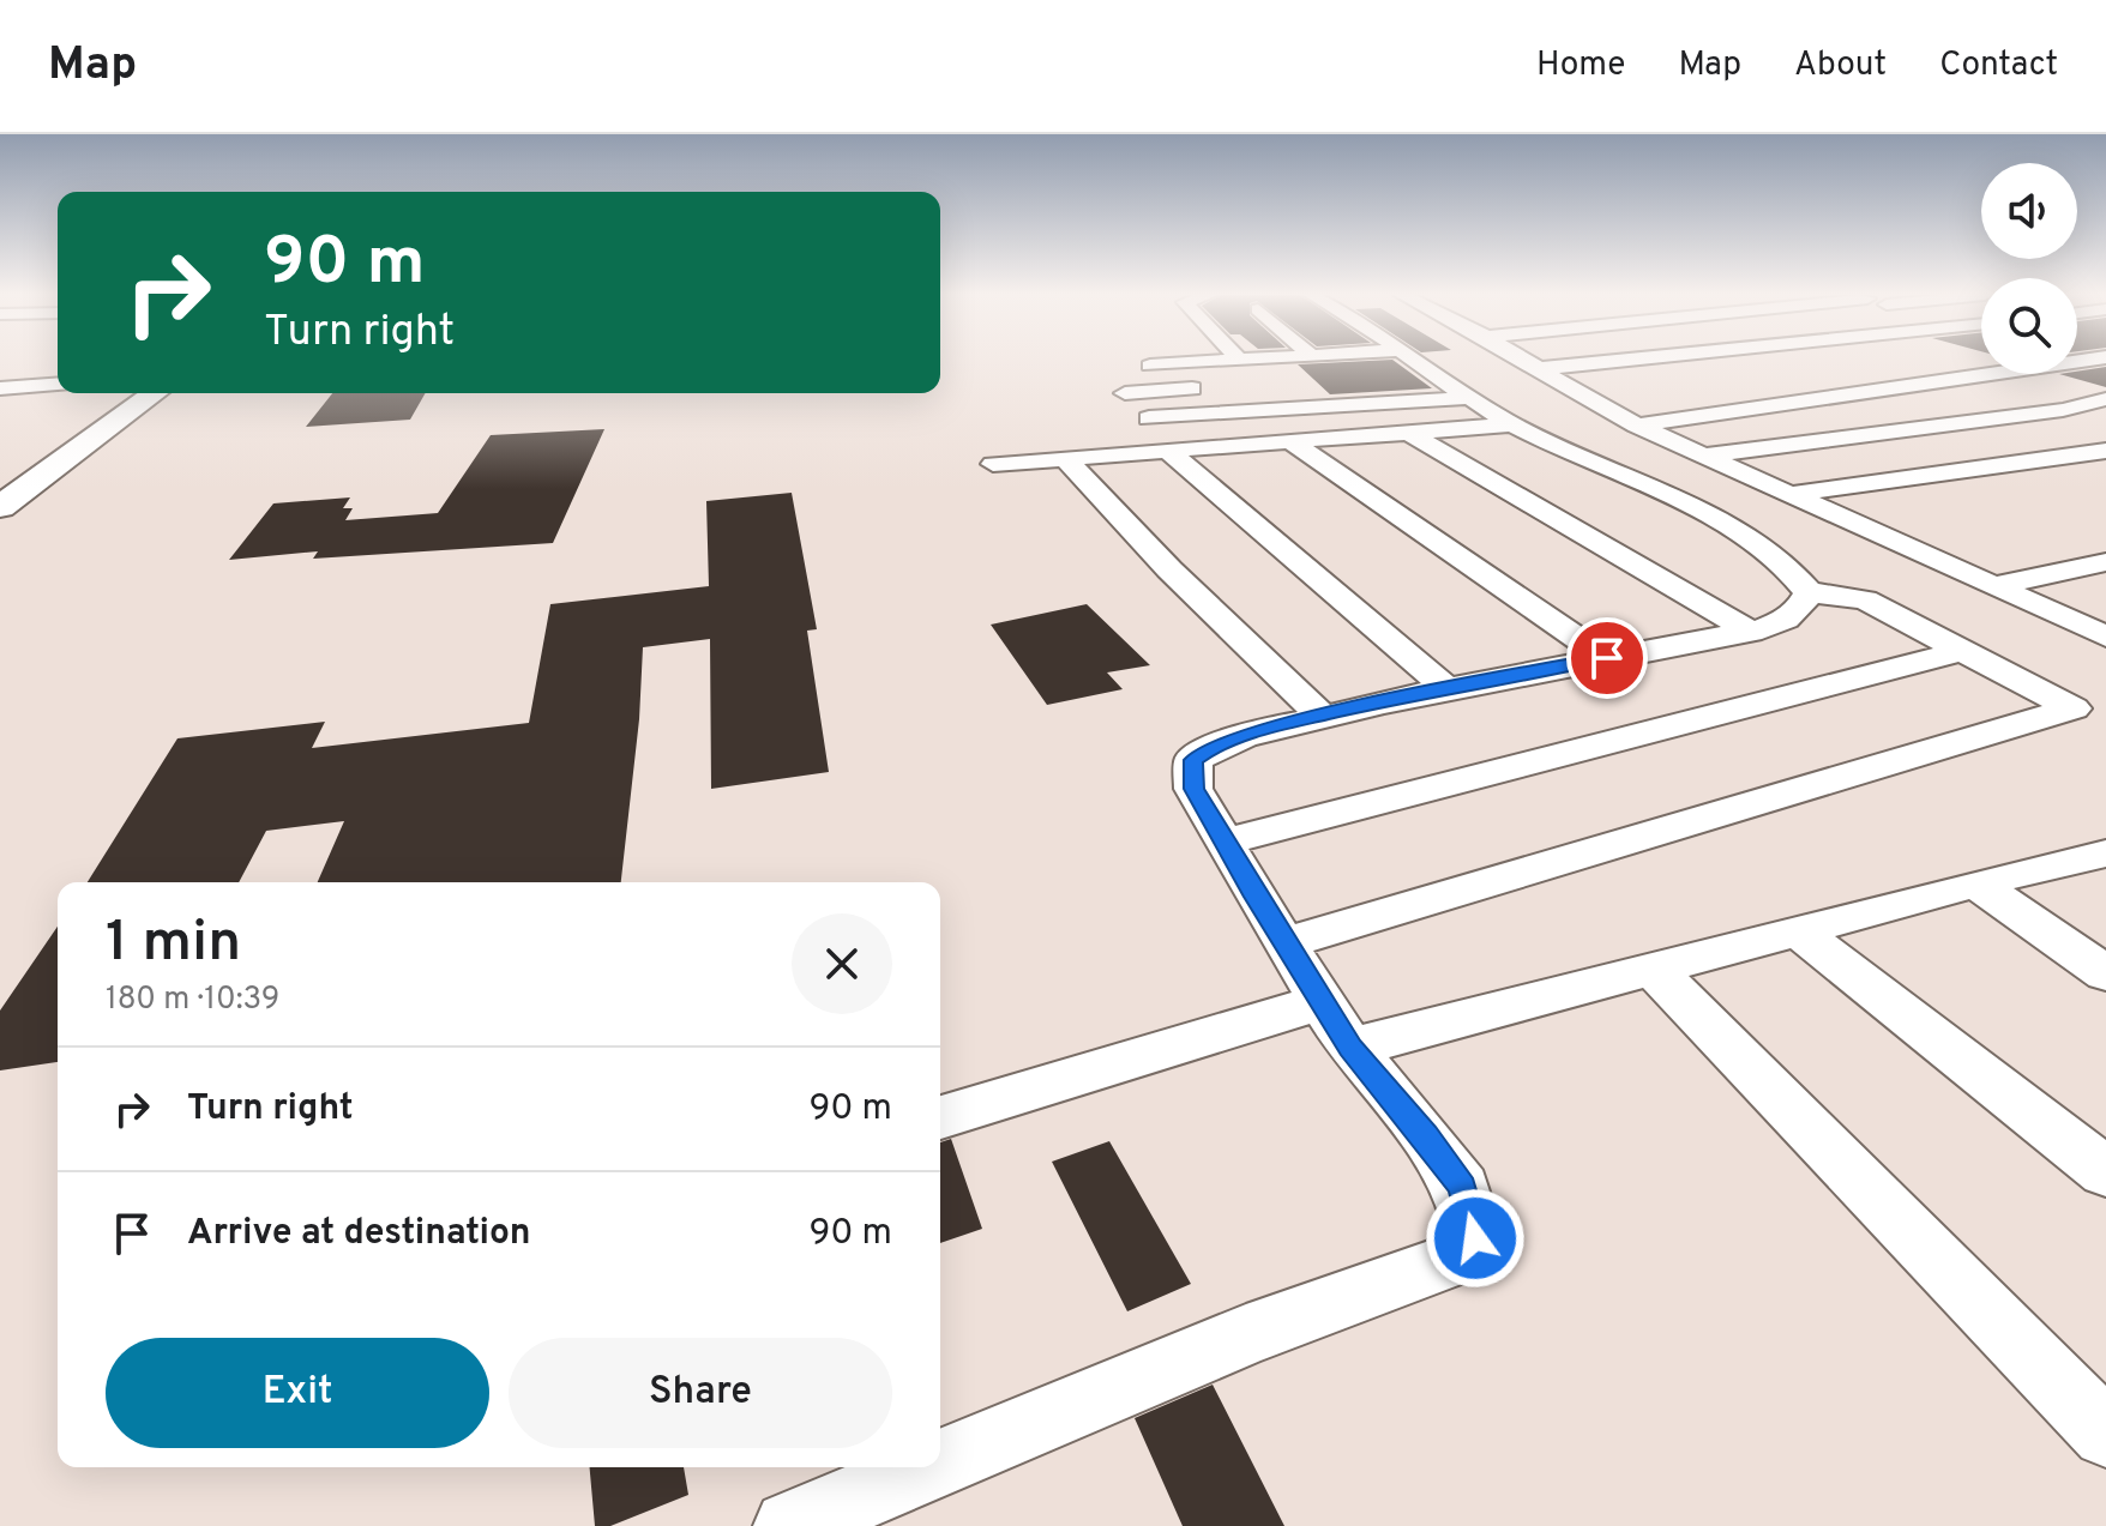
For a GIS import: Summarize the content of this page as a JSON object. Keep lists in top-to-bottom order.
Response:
{
  "page": {
    "header": "Map",
    "nav": [
      "Home",
      "Map",
      "About",
      "Contact"
    ],
    "turn": ["90 m", "Turn right"],
    "heading": ["1 min", "180 m · 10:39"],
    "list": [
      {
        "name": "Turn right",
        "value": "90 m"
      },
      {
        "name": "Arrive at destination",
        "value": "90 m"
      }
    ],
    "buttons": ["Exit", "Share"]
  }
}
